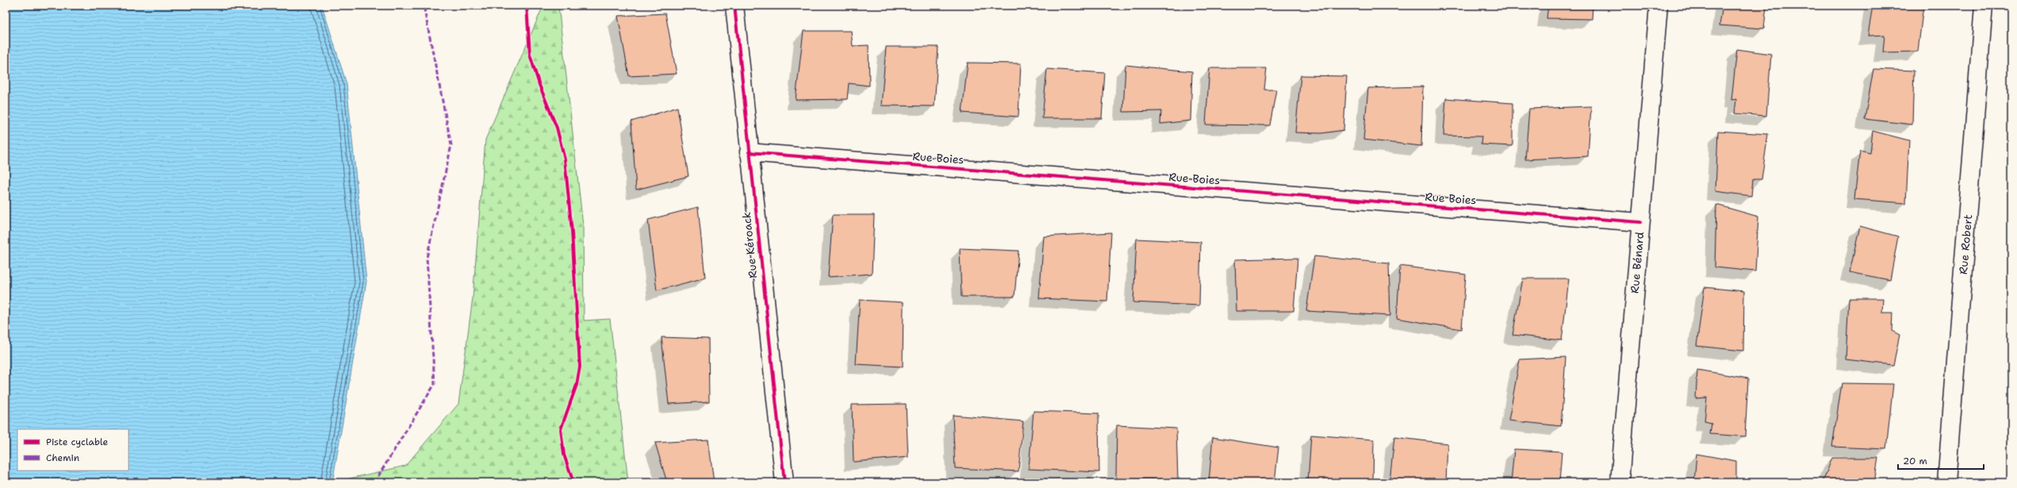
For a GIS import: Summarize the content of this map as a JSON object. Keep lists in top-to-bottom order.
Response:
{
  "streets": {
    "street": [
      "Rue Boies",
      "Rue Robert",
      "Rue Kéroack",
      "Rue Bénard"
    ]
  },
  "crossings": [
    ["Rue Boies", "Rue Kéroack"],
    ["Rue Boies", "Rue Bénard"]
  ],
  "legend": ["Piste cyclable", "Chemin"],
  "scale_bar": "20 m"
}
